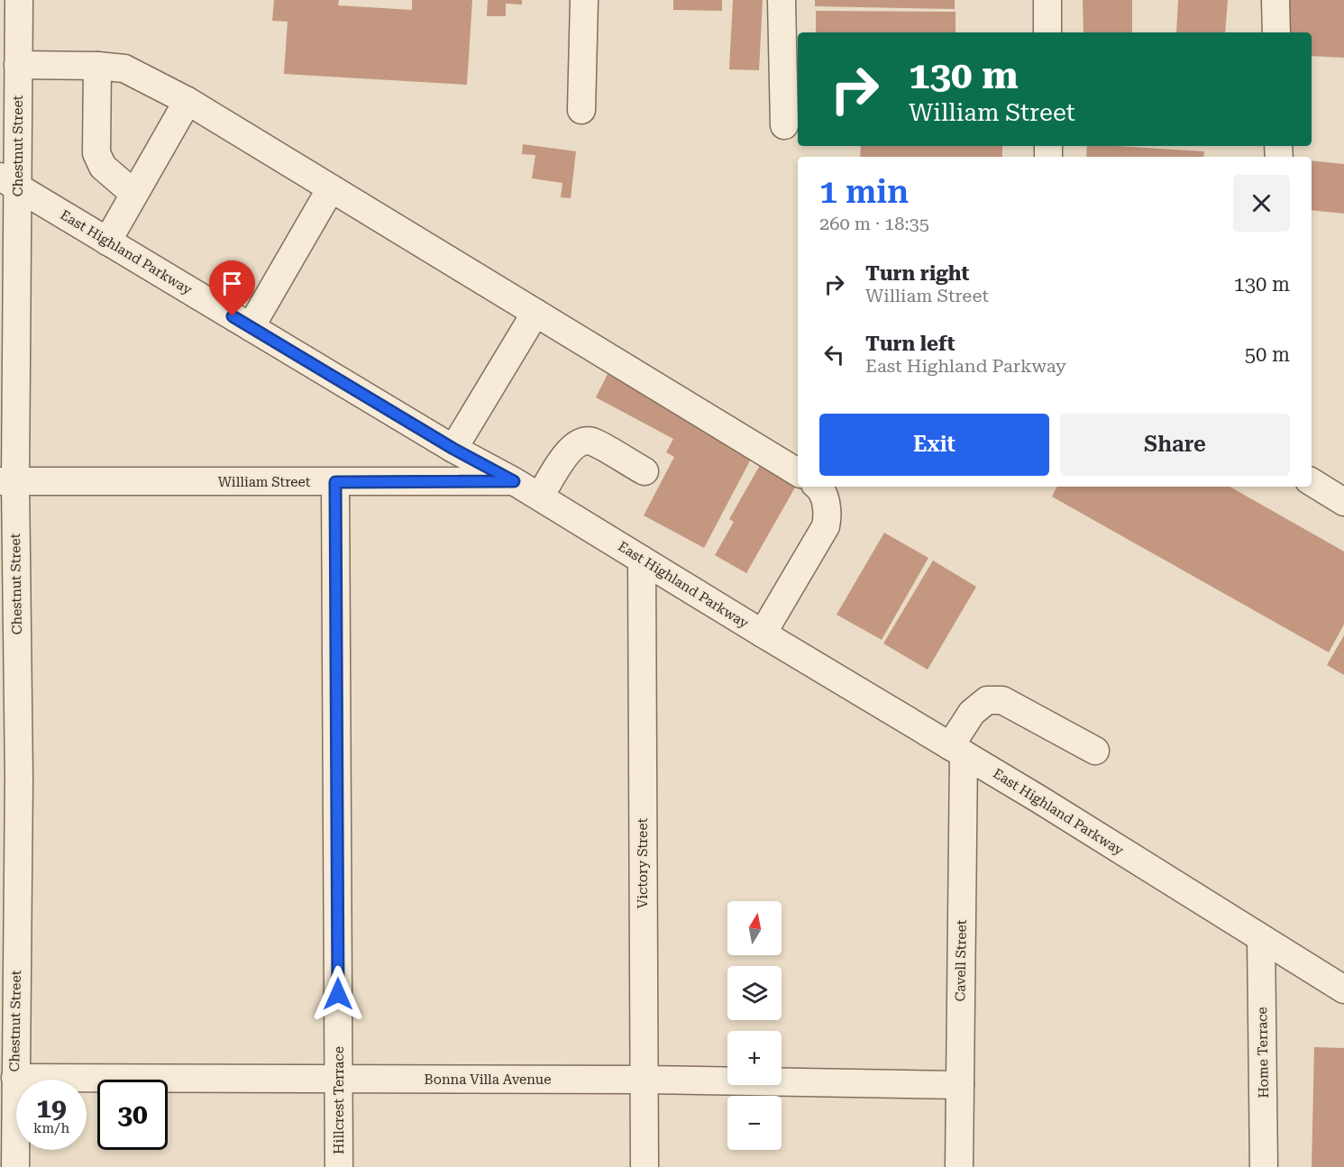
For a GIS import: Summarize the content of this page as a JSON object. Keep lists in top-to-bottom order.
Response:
{
  "streets": {
    "street": [
      "Chestnut Street",
      "East Highland Parkway",
      "William Street",
      "Victory Street",
      "Cavell Street",
      "Home Terrace",
      "Bonna Villa Avenue",
      "Hillcrest Terrace"
    ]
  },
  "crossings": [
    ["Chestnut Street", "East Highland Parkway"],
    ["Chestnut Street", "William Street"],
    ["Chestnut Street", "Bonna Villa Avenue"],
    ["East Highland Parkway", "William Street"],
    ["East Highland Parkway", "Victory Street"],
    ["East Highland Parkway", "Cavell Street"],
    ["East Highland Parkway", "Home Terrace"],
    ["William Street", "Hillcrest Terrace"],
    ["Victory Street", "Bonna Villa Avenue"],
    ["Cavell Street", "Bonna Villa Avenue"],
    ["Bonna Villa Avenue", "Hillcrest Terrace"]
  ],
  "north": "top",
  "page": {
    "turn": ["130 m", "William Street"],
    "heading": ["1 min", "260 m · 18:35"],
    "list": [
      {
        "name": "Turn right",
        "note": "William Street",
        "value": "130 m"
      },
      {
        "name": "Turn left",
        "note": "East Highland Parkway",
        "value": "50 m"
      }
    ],
    "buttons": ["Exit", "Share"],
    "map_buttons": ["+", "−"],
    "speed": "19 km/h",
    "limit": "30"
  }
}
